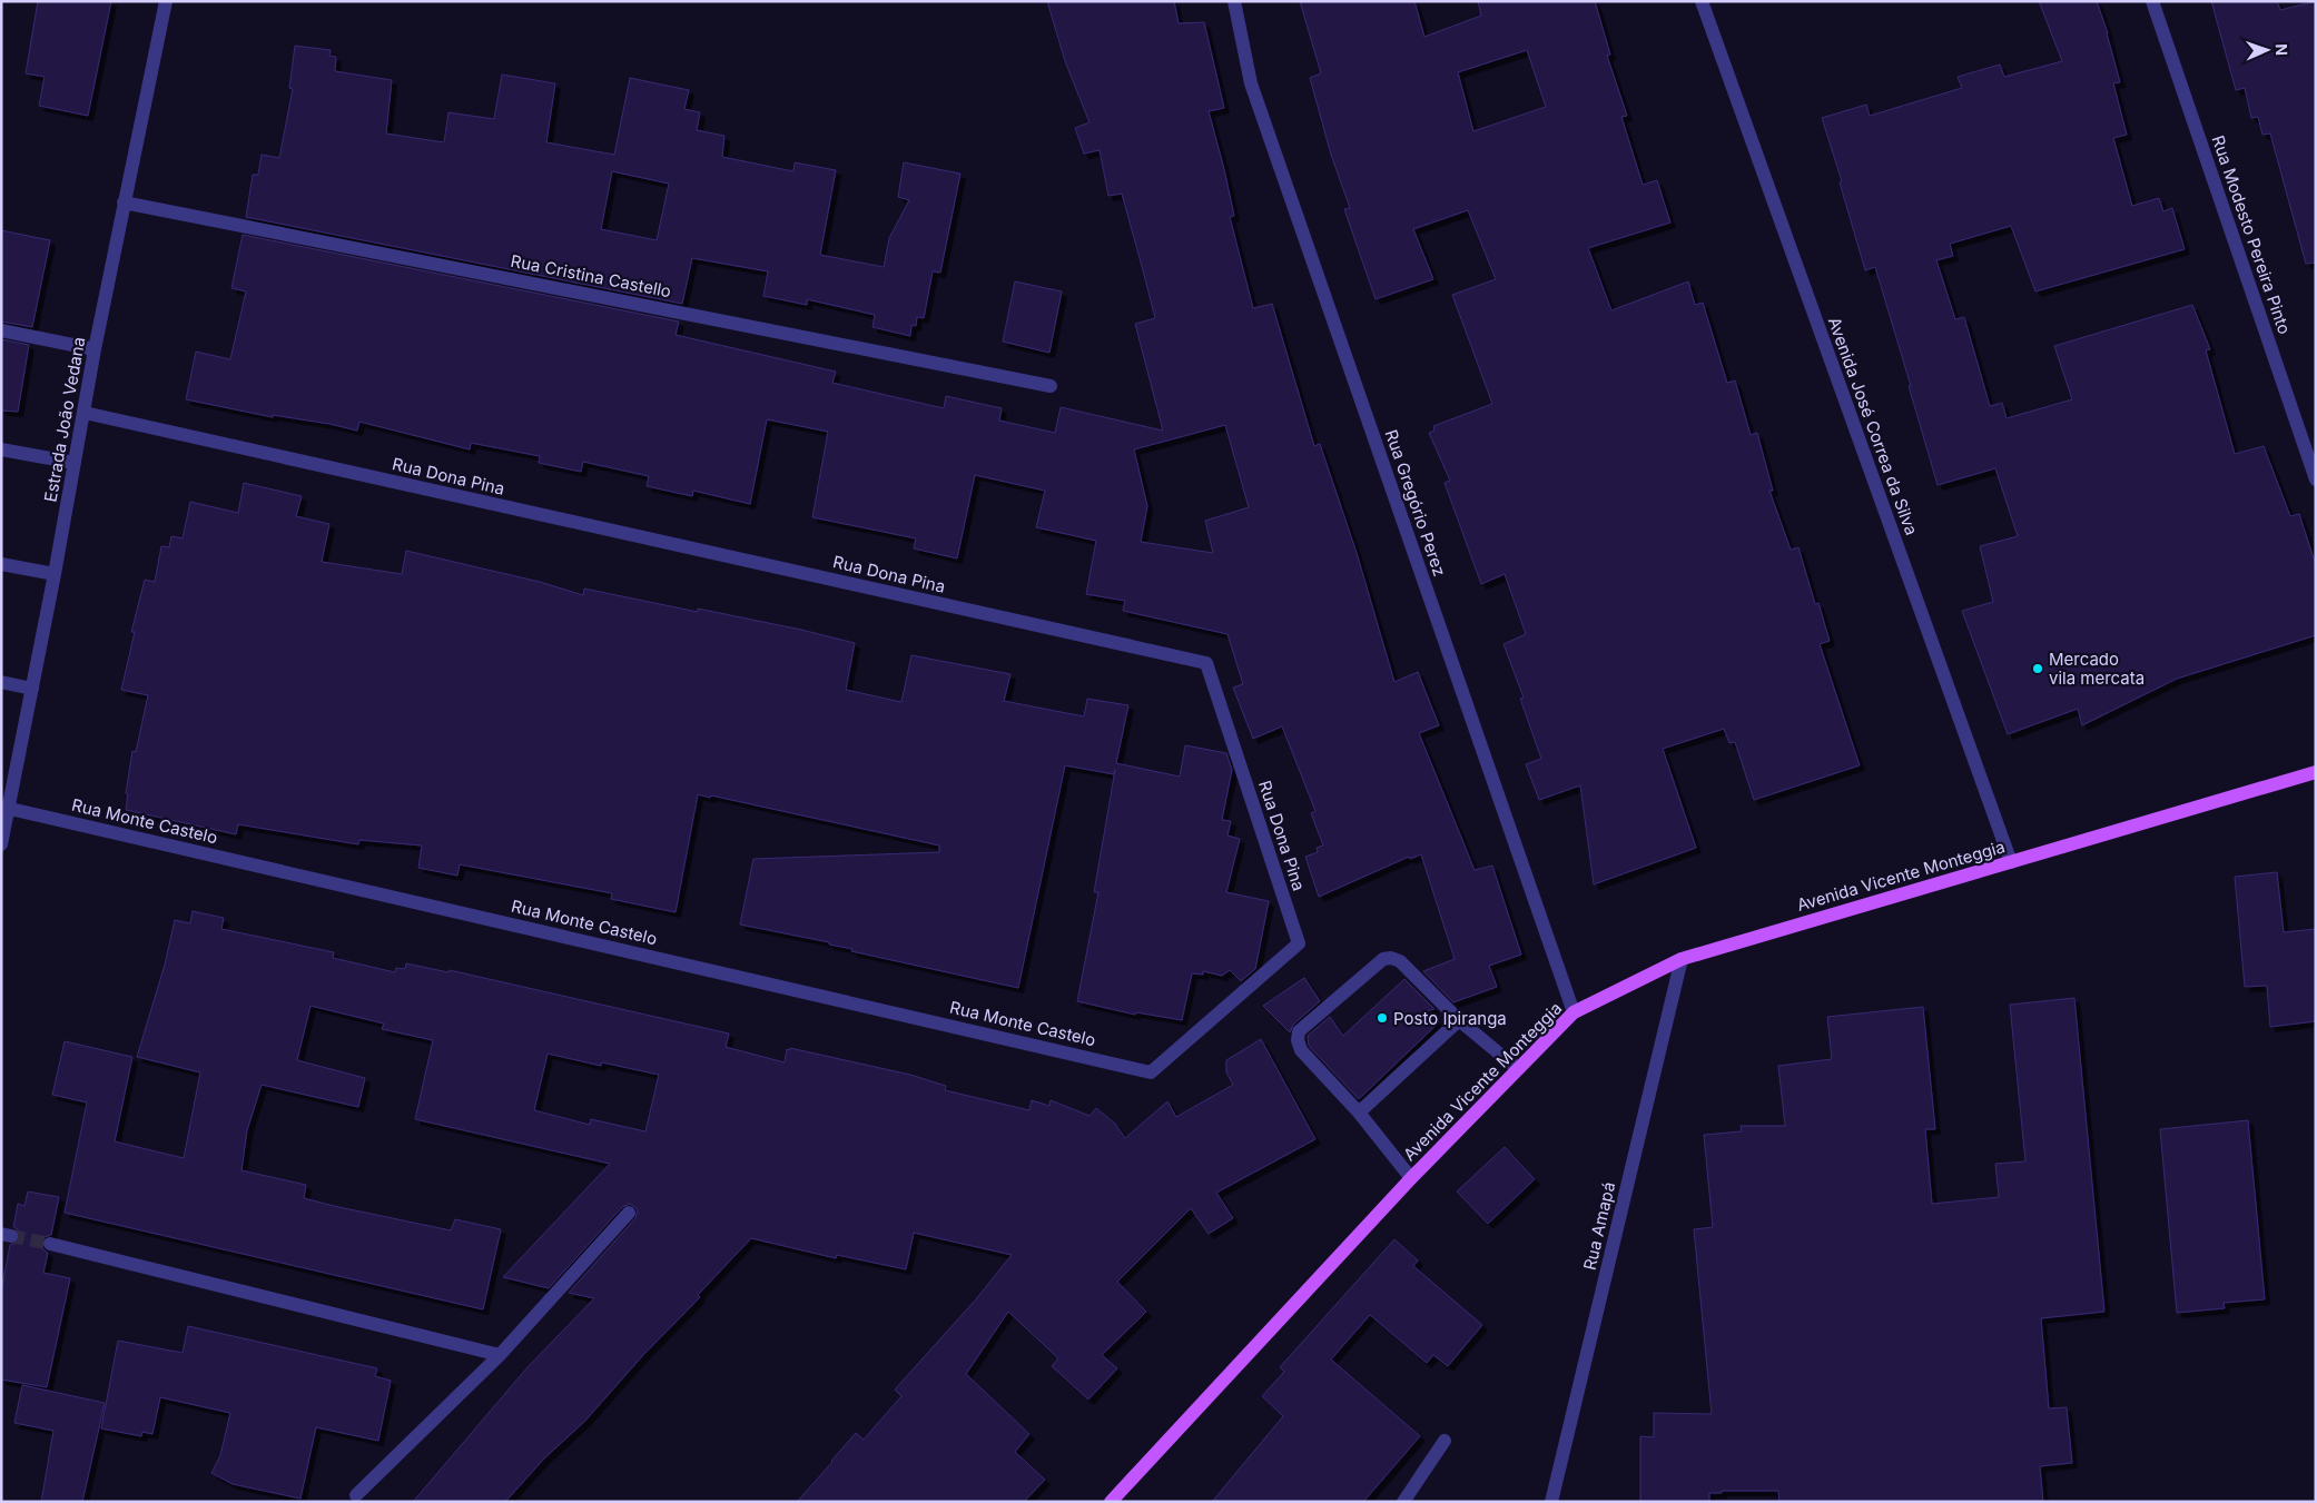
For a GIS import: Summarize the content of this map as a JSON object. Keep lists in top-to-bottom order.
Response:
{
  "streets": {
    "main road": ["Avenida Vicente Monteggia"],
    "street": [
      "Rua Modesto Pereira Pinto",
      "Rua Cristina Castello",
      "Estrada João Vedana",
      "Avenida José Correa da Silva",
      "Rua Dona Pina",
      "Rua Gregório Perez",
      "Rua Monte Castelo",
      "Rua Amapá"
    ]
  },
  "crossings": [
    ["Rua Cristina Castello", "Estrada João Vedana"],
    ["Estrada João Vedana", "Rua Dona Pina"],
    ["Estrada João Vedana", "Rua Monte Castelo"],
    ["Avenida José Correa da Silva", "Avenida Vicente Monteggia"],
    ["Rua Dona Pina", "Rua Monte Castelo"],
    ["Rua Gregório Perez", "Avenida Vicente Monteggia"],
    ["Avenida Vicente Monteggia", "Rua Amapá"]
  ],
  "places": ["Mercado vila mercata", "Posto Ipiranga"],
  "north": "right"
}
